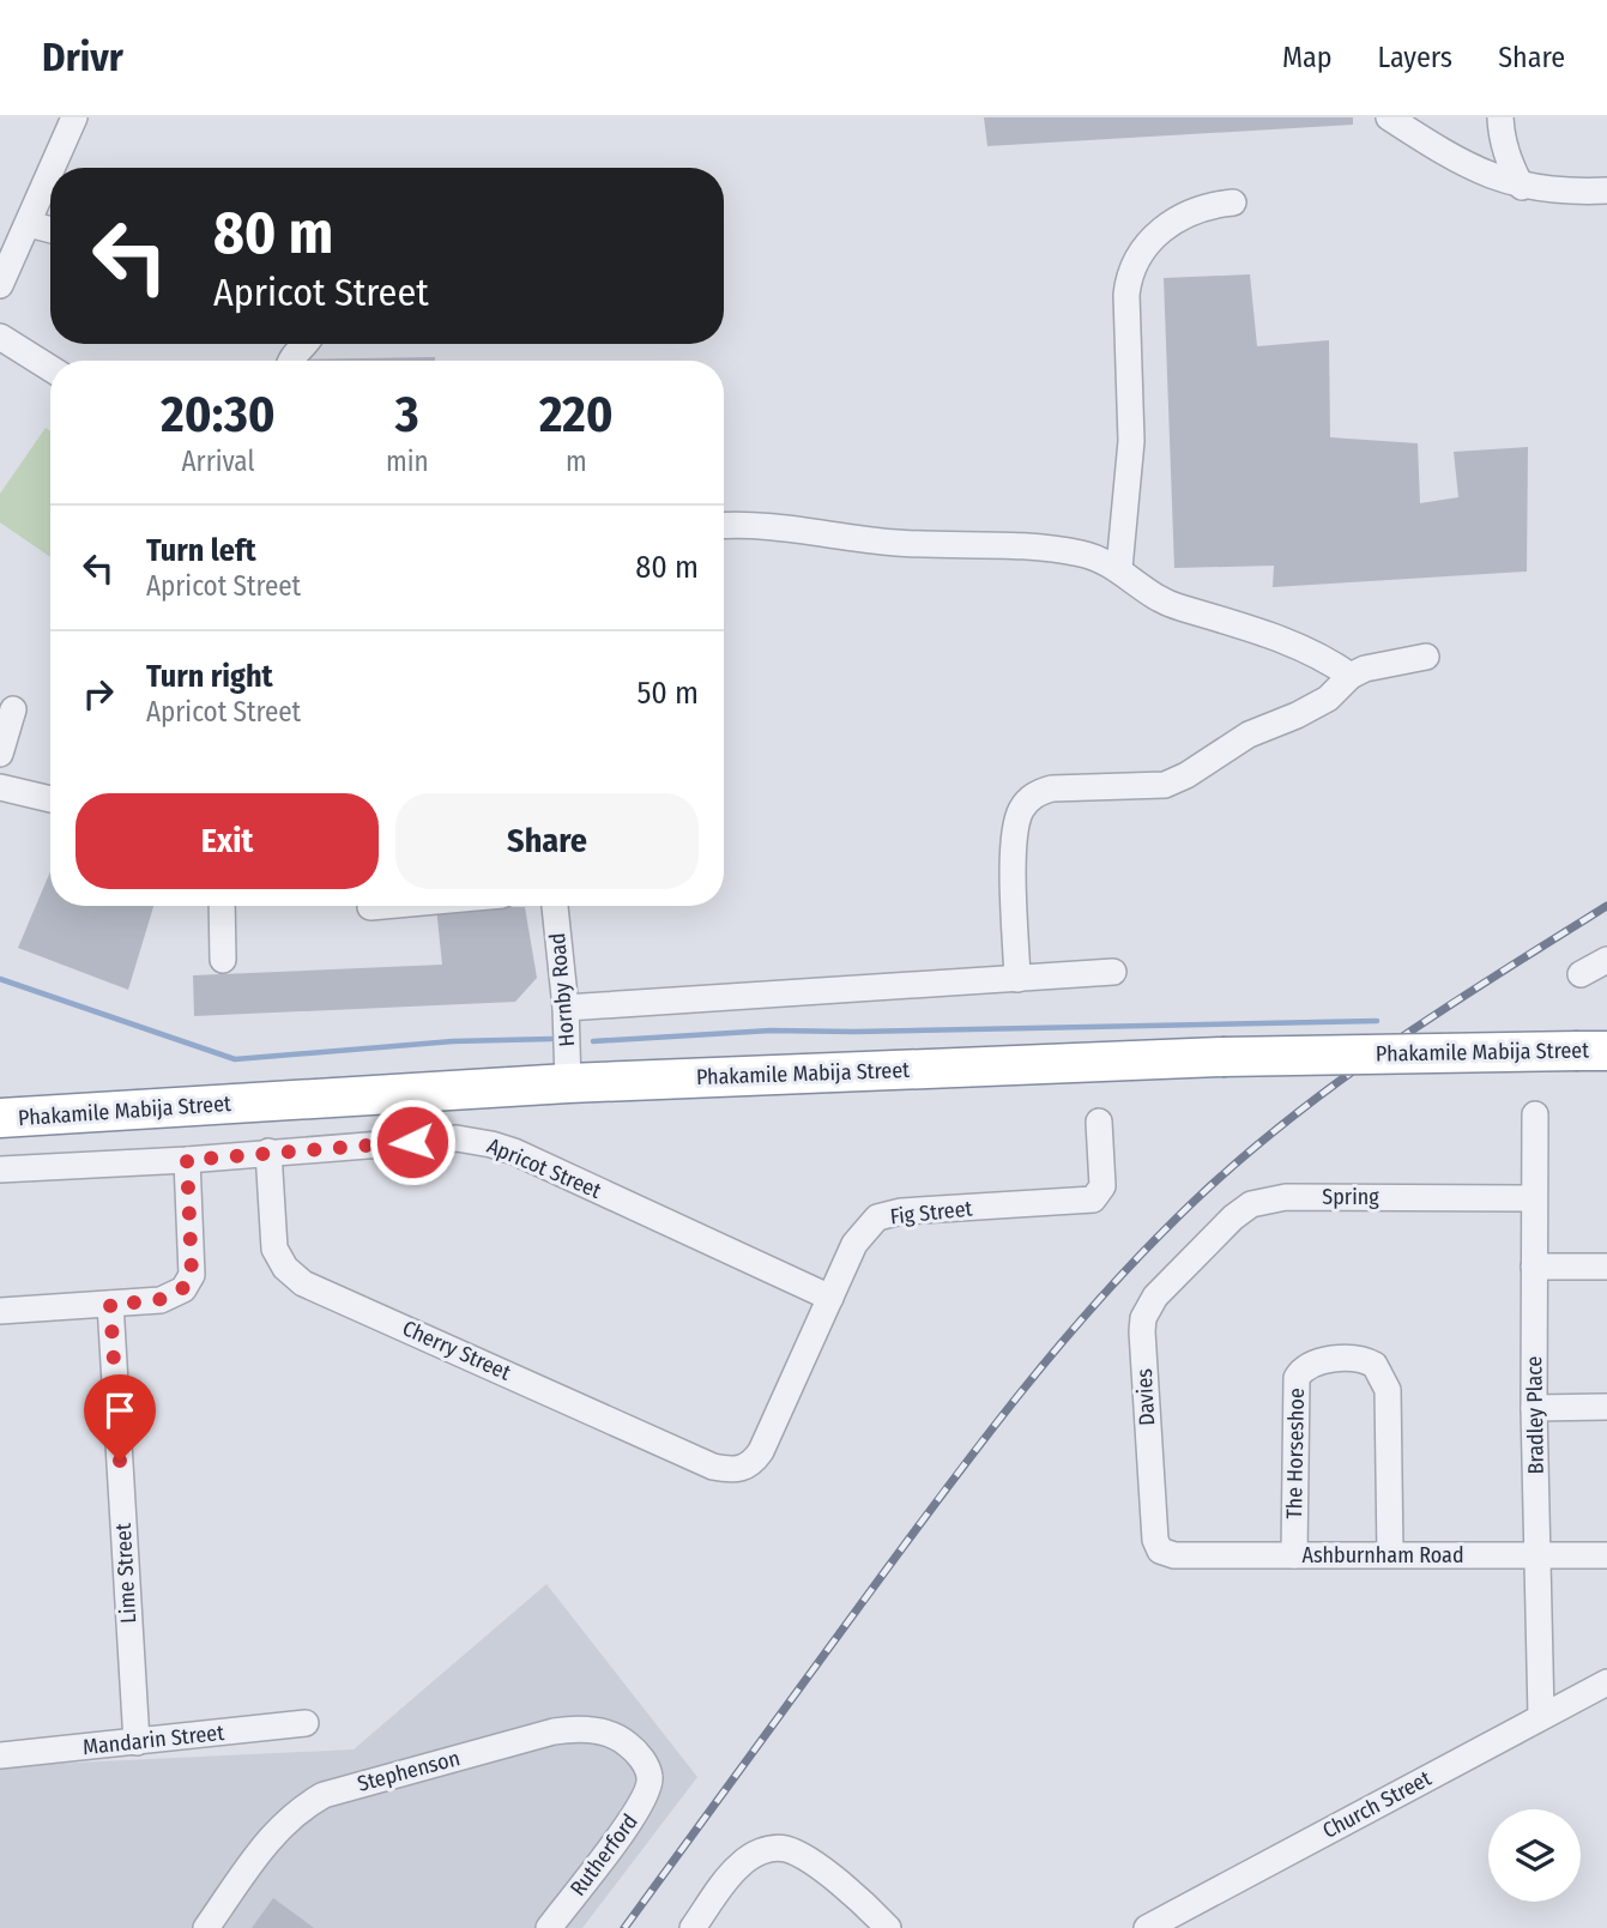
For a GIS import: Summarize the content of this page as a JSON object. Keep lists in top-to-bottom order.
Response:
{
  "streets": {
    "highway": ["Phakamile Mabija Street"],
    "street": [
      "Hornby Road",
      "Apricot Street",
      "Spring",
      "Fig Street",
      "Cherry Street",
      "Davies",
      "Bradley Place",
      "The Horseshoe",
      "Ashburnham Road",
      "Lime Street",
      "Mandarin Street",
      "Stephenson",
      "Church Street",
      "Rutherford"
    ]
  },
  "crossings": [
    ["Hornby Road", "Phakamile Mabija Street"],
    ["Apricot Street", "Fig Street"],
    ["Apricot Street", "Cherry Street"],
    ["Spring", "Davies"],
    ["Spring", "Bradley Place"],
    ["Fig Street", "Cherry Street"],
    ["Davies", "Ashburnham Road"],
    ["Bradley Place", "Ashburnham Road"],
    ["Bradley Place", "Church Street"],
    ["The Horseshoe", "Ashburnham Road"],
    ["Lime Street", "Mandarin Street"],
    ["Stephenson", "Rutherford"]
  ],
  "page": {
    "header": "Drivr",
    "nav": ["Map", "Layers", "Share"],
    "turn": ["80 m", "Apricot Street"],
    "eta": [
      "20:30",
      "Arrival",
      "3",
      "min",
      "220",
      "m"
    ],
    "list": [
      {
        "name": "Turn left",
        "note": "Apricot Street",
        "value": "80 m"
      },
      {
        "name": "Turn right",
        "note": "Apricot Street",
        "value": "50 m"
      }
    ],
    "buttons": ["Exit", "Share"]
  }
}
